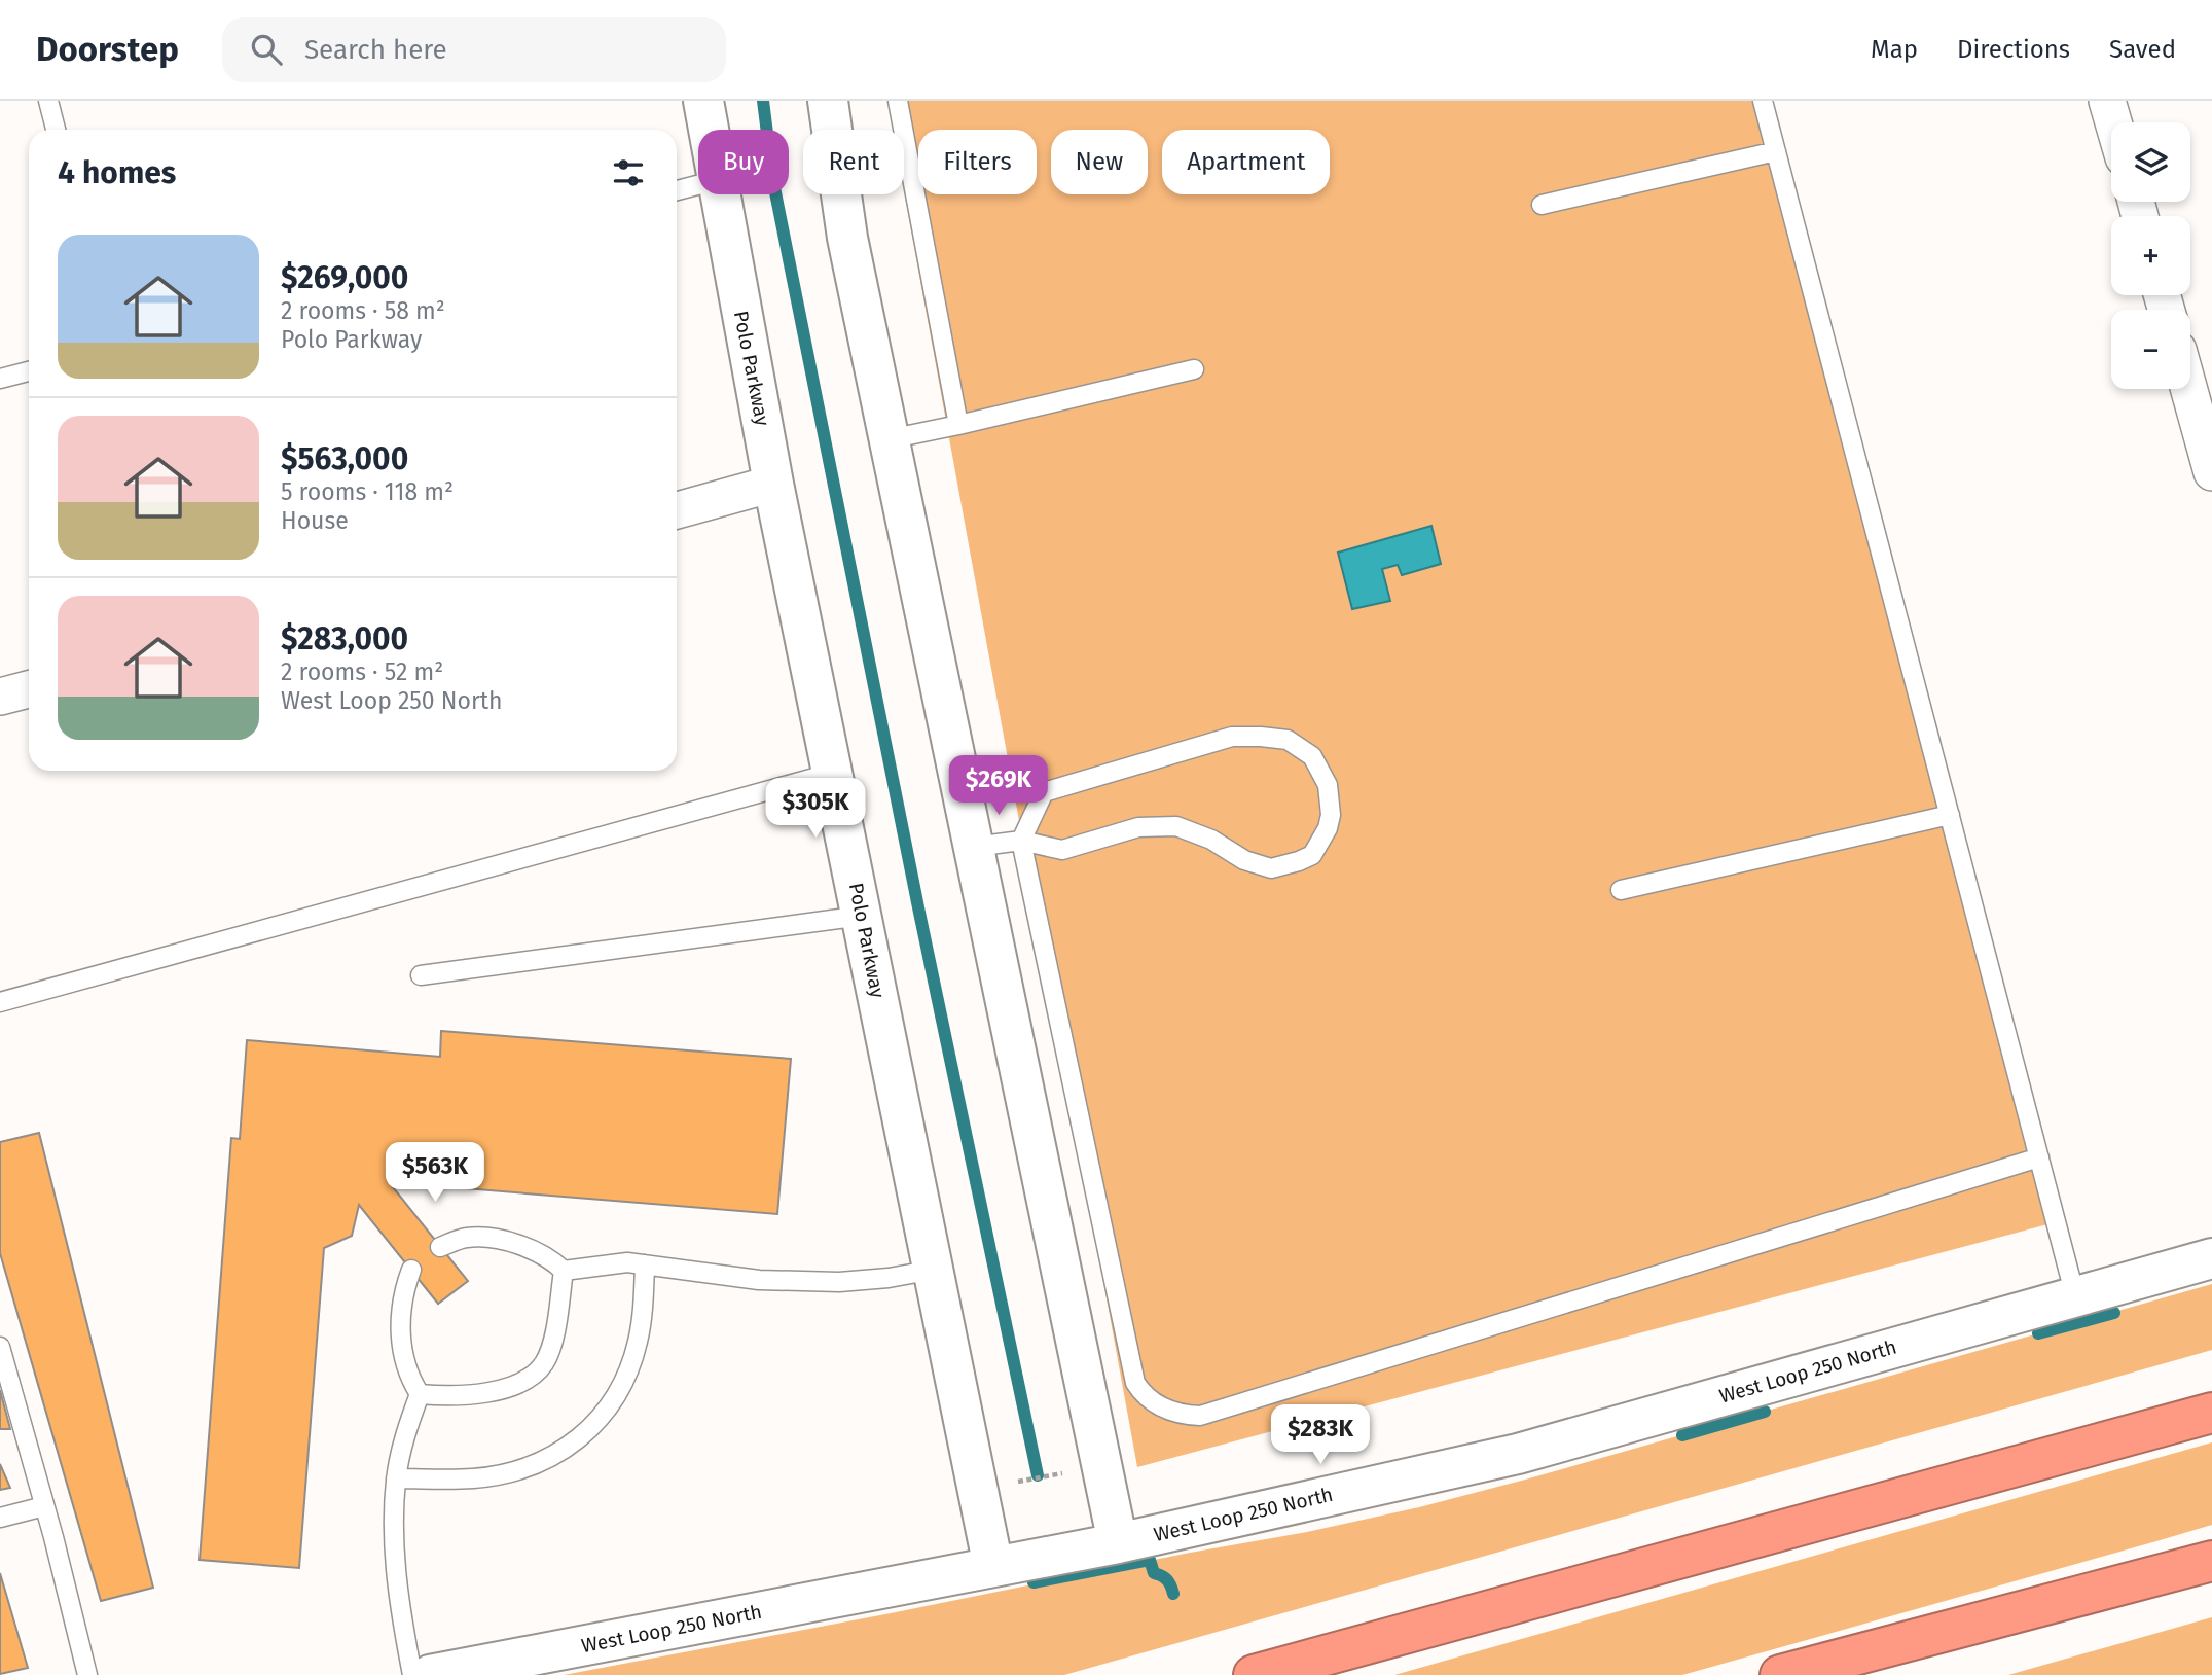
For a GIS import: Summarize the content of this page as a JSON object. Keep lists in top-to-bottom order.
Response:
{
  "streets": {
    "street": ["Polo Parkway", "West Loop 250 North"]
  },
  "crossings": [
    ["Polo Parkway", "West Loop 250 North"]
  ],
  "page": {
    "header": "Doorstep",
    "search": "Search here",
    "nav": ["Map", "Directions", "Saved"],
    "map_buttons": ["+", "−"],
    "chip": [
      "Buy",
      "Rent",
      "Filters",
      "New",
      "Apartment"
    ],
    "heading": "4 homes",
    "list": [
      {
        "name": "$269,000",
        "note": "2 rooms · 58 m² · Polo Parkway"
      },
      {
        "name": "$563,000",
        "note": "5 rooms · 118 m² · House"
      },
      {
        "name": "$283,000",
        "note": "2 rooms · 52 m² · West Loop 250 North"
      }
    ],
    "price": [
      "$269K",
      "$305K",
      "$563K",
      "$283K"
    ]
  }
}
